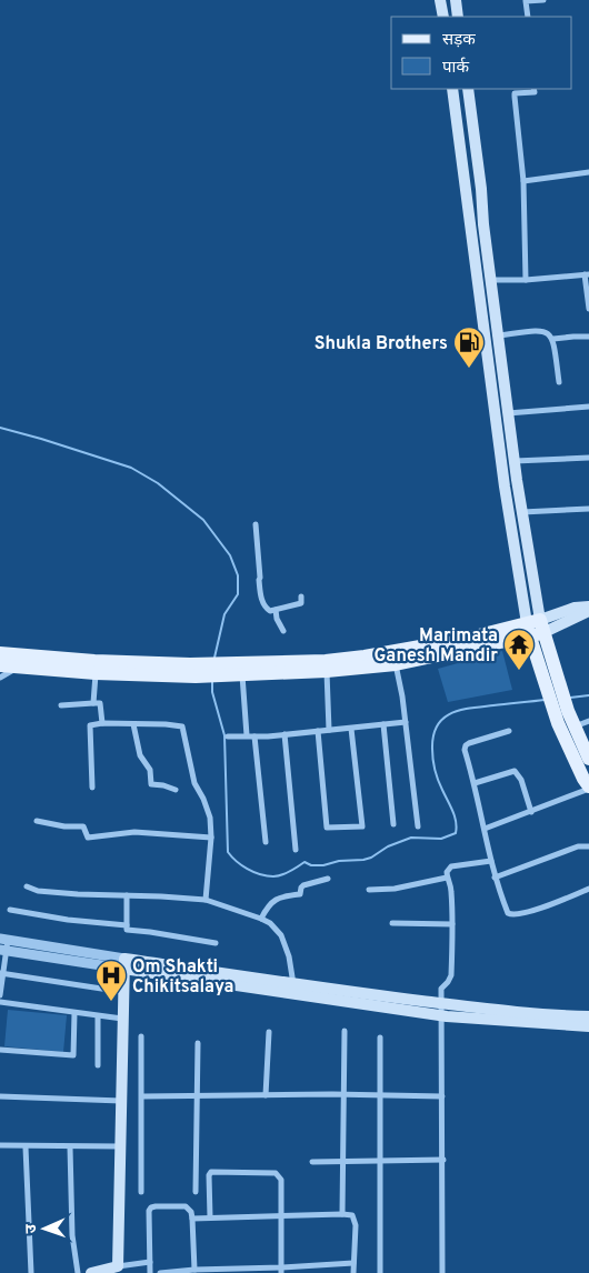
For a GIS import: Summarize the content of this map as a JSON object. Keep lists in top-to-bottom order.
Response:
{
  "places": {
    "fuel station": ["Shukla Brothers"],
    "temple": ["Marimata Ganesh Mandir"],
    "hospital": ["Om Shakti Chikitsalaya"]
  },
  "legend": ["सड़क", "पार्क"],
  "north": "left"
}
